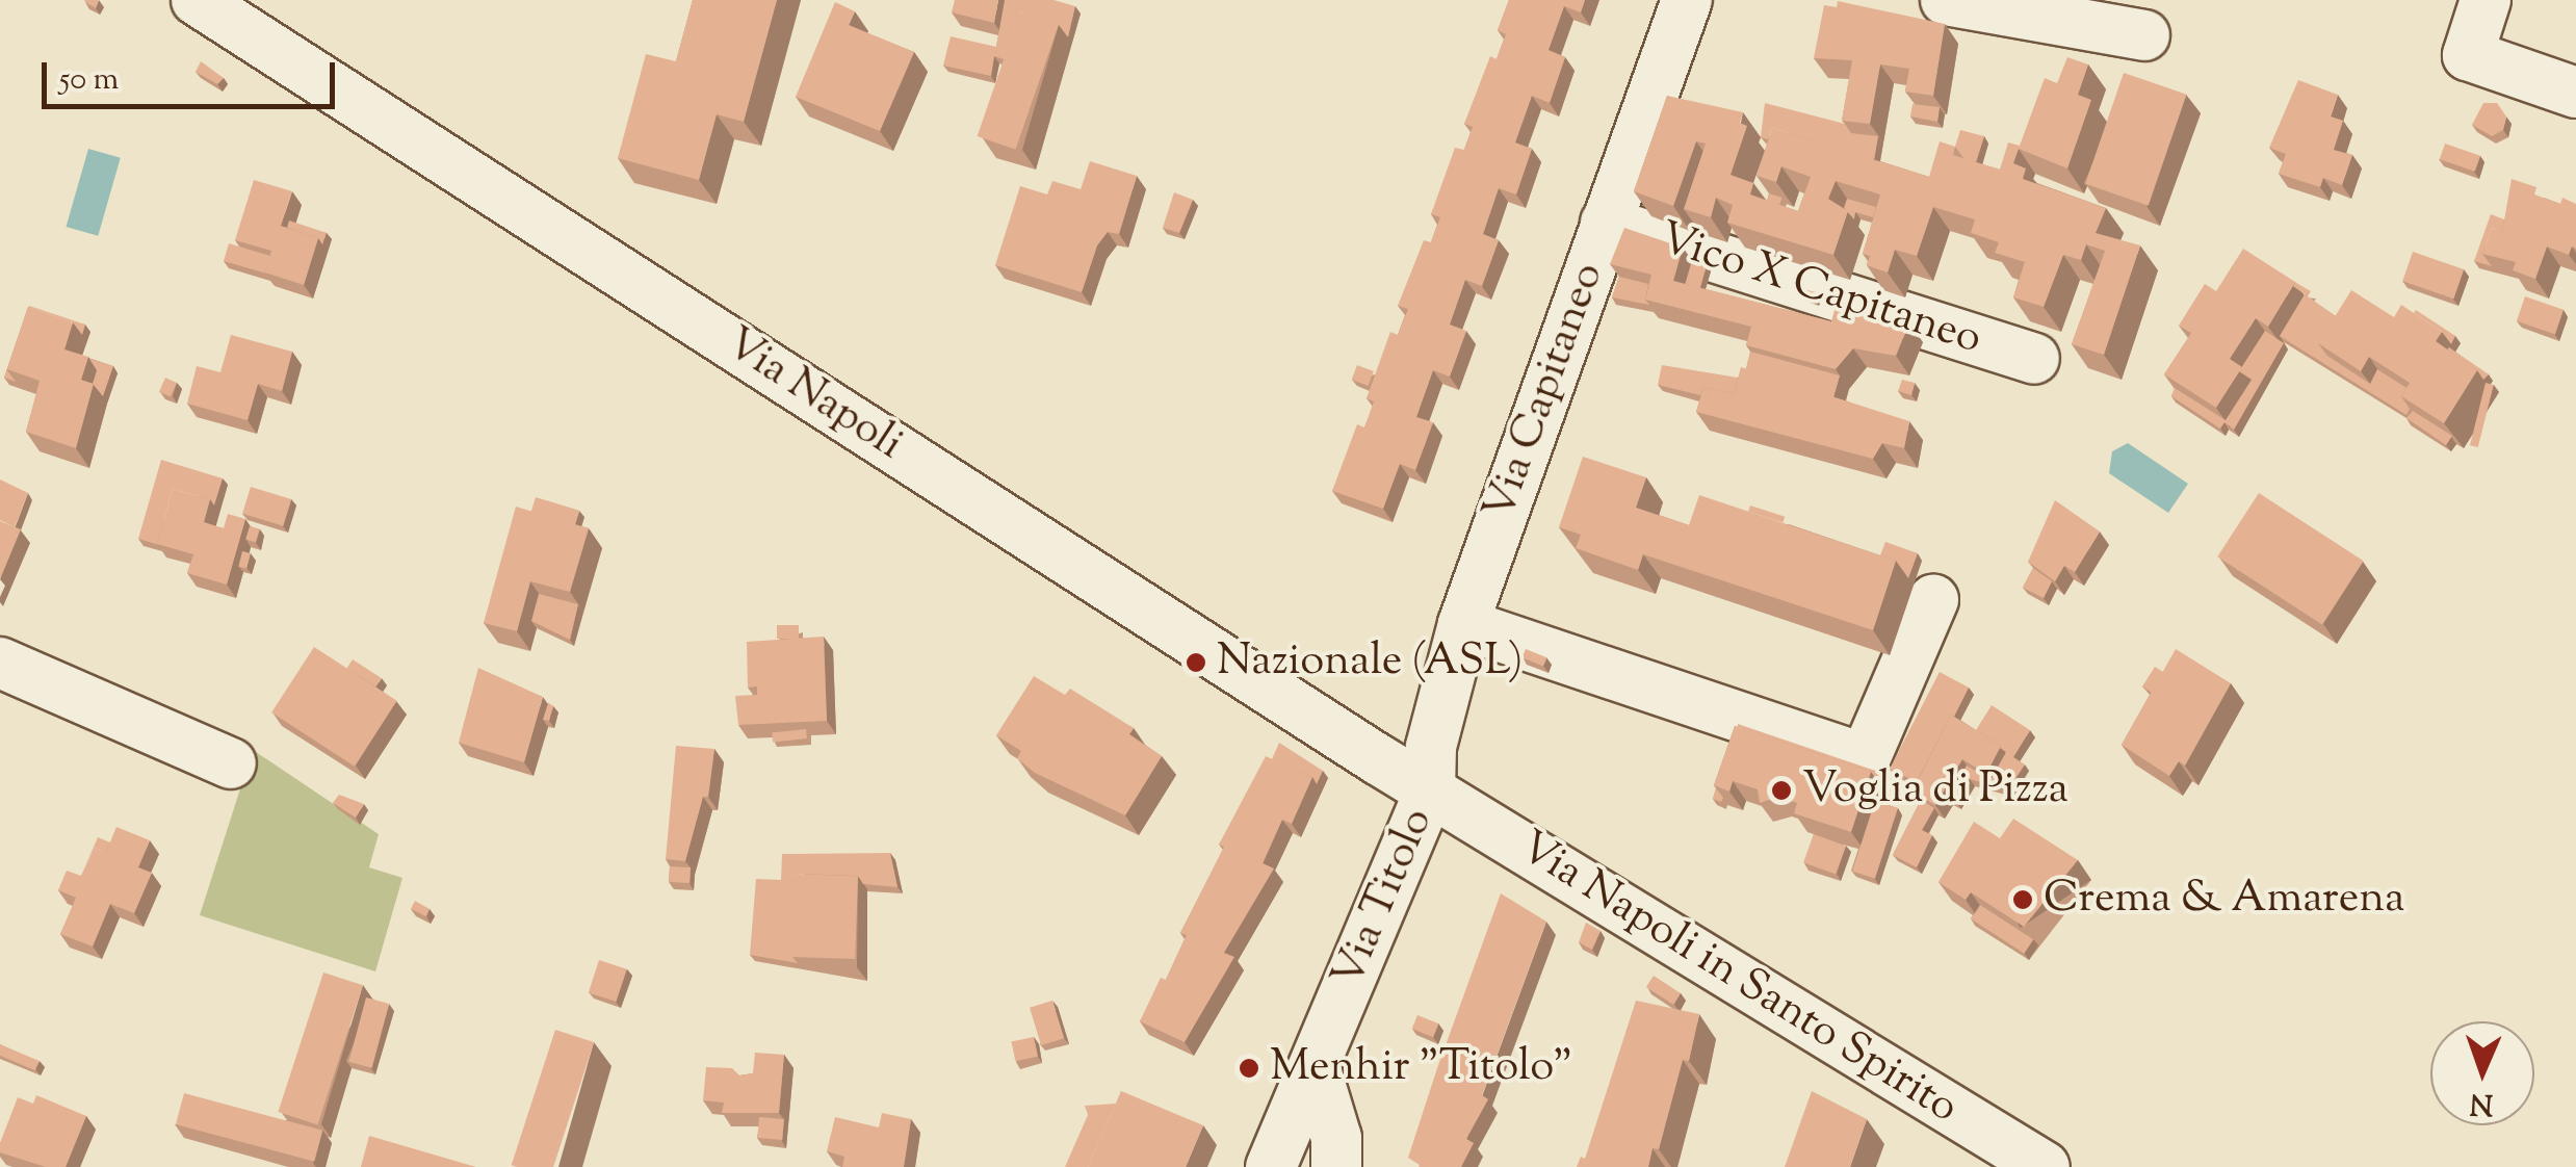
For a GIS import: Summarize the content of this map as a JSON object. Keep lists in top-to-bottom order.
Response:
{
  "streets": {
    "street": [
      "Vico X Capitaneo",
      "Via Capitaneo",
      "Via Napoli",
      "Via Titolo",
      "Via Napoli in Santo Spirito"
    ]
  },
  "crossings": [
    ["Vico X Capitaneo", "Via Capitaneo"],
    ["Via Capitaneo", "Via Napoli"],
    ["Via Capitaneo", "Via Titolo"],
    ["Via Capitaneo", "Via Napoli in Santo Spirito"],
    ["Via Napoli", "Via Titolo"],
    ["Via Napoli", "Via Napoli in Santo Spirito"],
    ["Via Titolo", "Via Napoli in Santo Spirito"]
  ],
  "places": [
    "Nazionale (ASL)",
    "Voglia di Pizza",
    "Crema & Amarena",
    "Menhir \"Titolo\""
  ],
  "scale_bar": "50 m",
  "north": "bottom"
}
